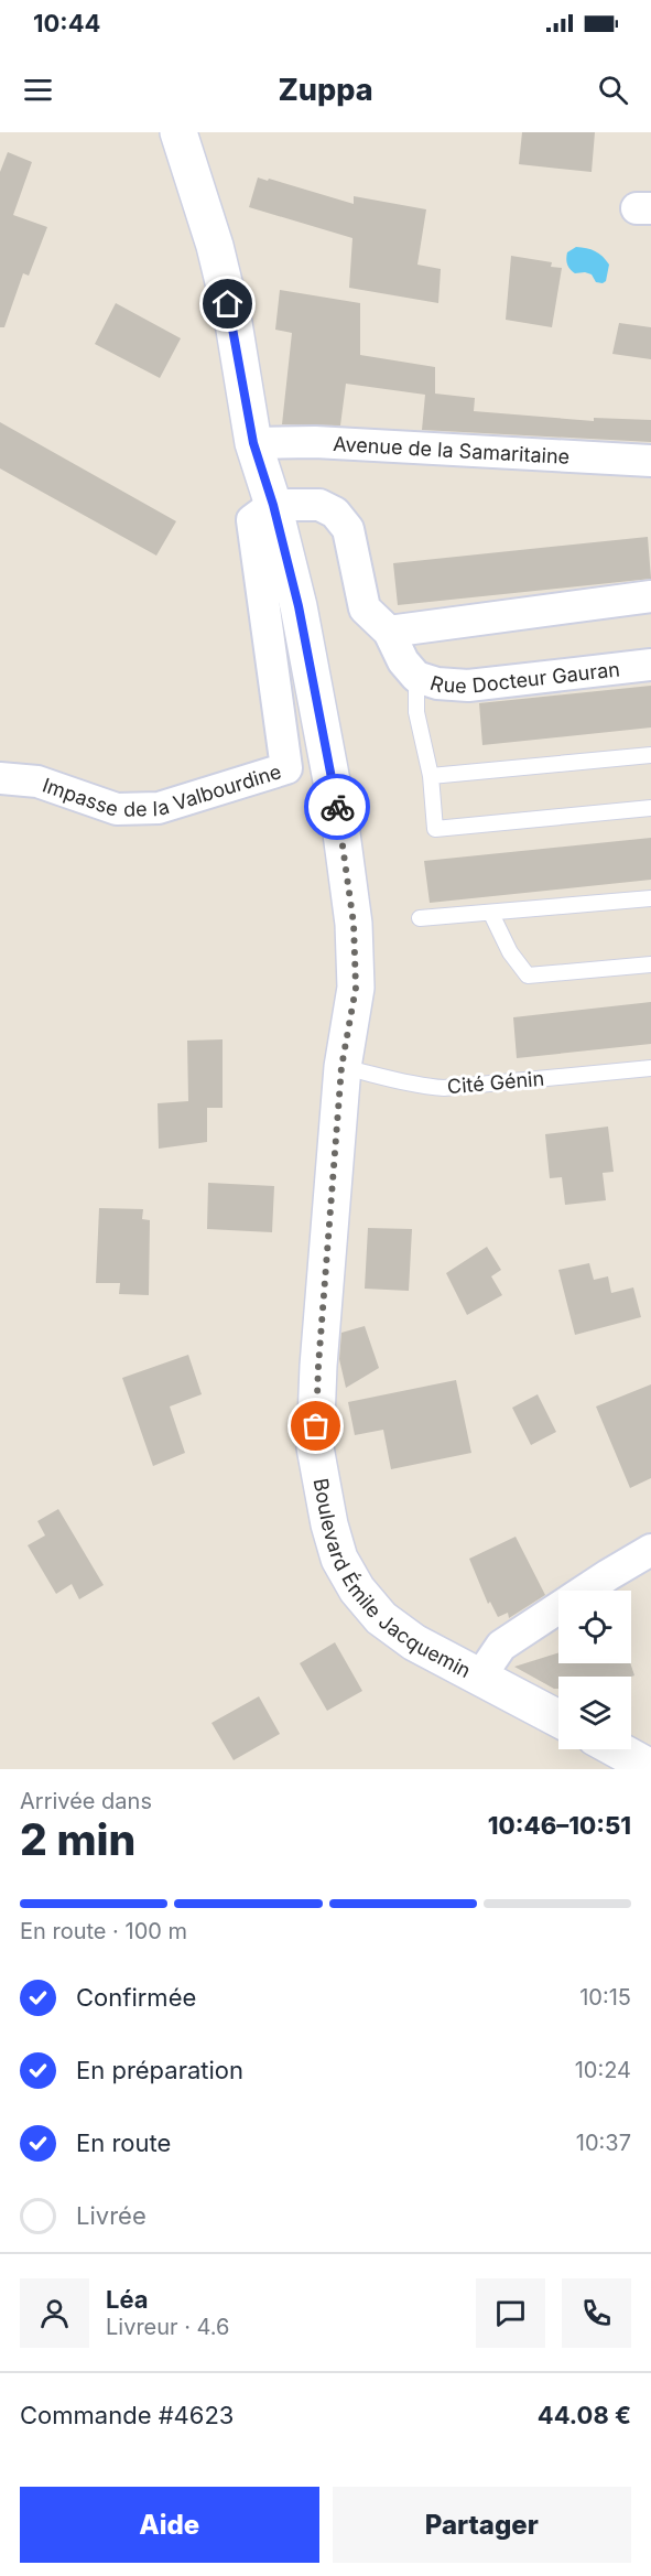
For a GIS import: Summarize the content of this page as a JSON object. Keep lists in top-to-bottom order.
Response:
{
  "streets": {
    "main road": ["Boulevard Émile Jacquemin"],
    "street": ["Avenue de la Samaritaine", "Rue Docteur Gauran", "Impasse de la Valbourdine"],
    "lane": ["Cité Génin"]
  },
  "crossings": [
    ["Avenue de la Samaritaine", "Boulevard Émile Jacquemin"],
    ["Rue Docteur Gauran", "Impasse de la Valbourdine"],
    ["Rue Docteur Gauran", "Boulevard Émile Jacquemin"],
    ["Impasse de la Valbourdine", "Boulevard Émile Jacquemin"],
    ["Cité Génin", "Boulevard Émile Jacquemin"]
  ],
  "page": {
    "status": "10:44",
    "header": "Zuppa",
    "heading": ["2 min", "Arrivée dans", "10:46–10:51"],
    "panel": [
      "Léa",
      "Livreur · 4.6",
      "Commande #4623",
      "44.08 €"
    ],
    "bar": "En route · 100 m",
    "list": [
      ["Confirmée", "10:15"],
      ["En préparation", "10:24"],
      ["En route", "10:37"],
      "Livrée"
    ],
    "buttons": ["Aide", "Partager"]
  }
}
